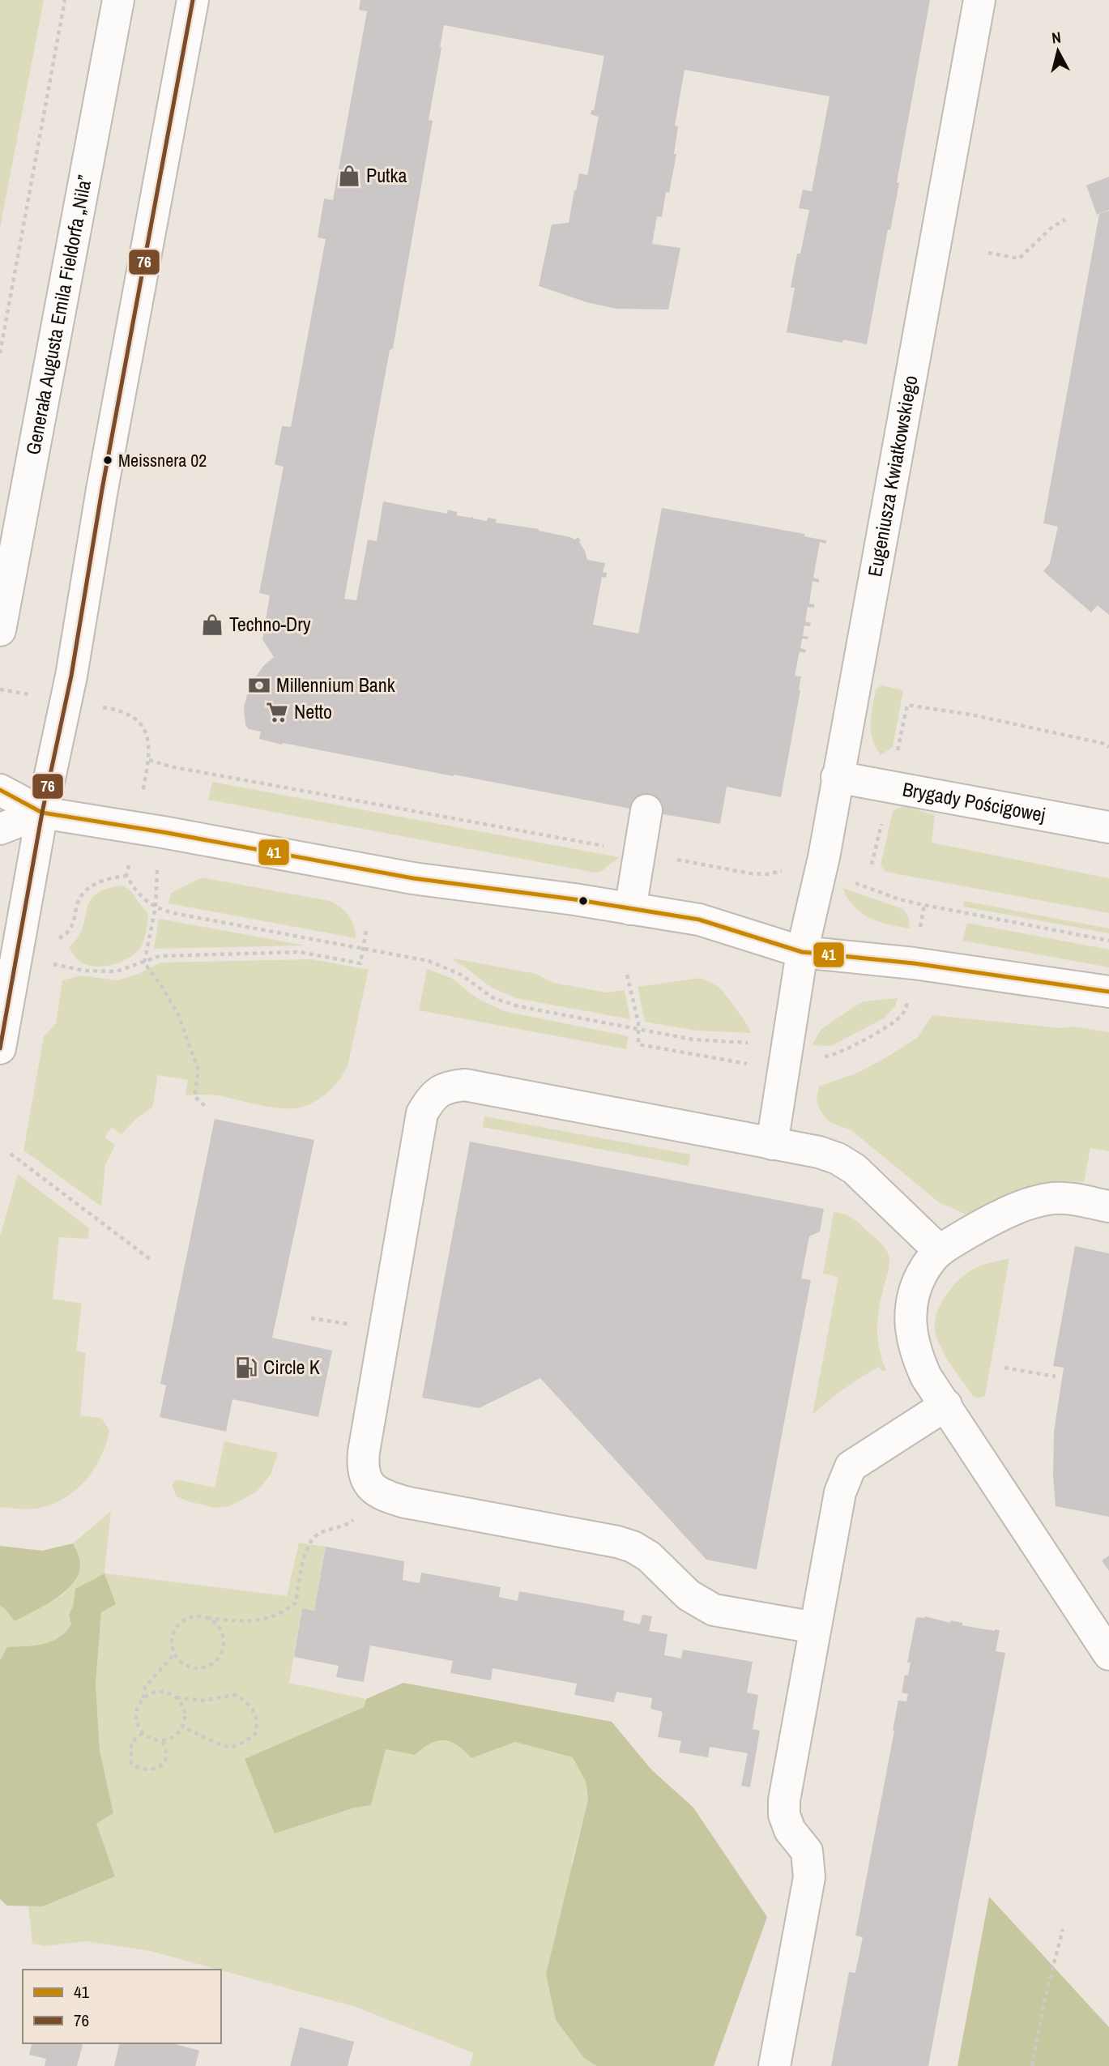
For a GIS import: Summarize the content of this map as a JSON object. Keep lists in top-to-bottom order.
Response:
{
  "streets": {
    "street": ["Generała Augusta Emila Fieldorfa „Nila”", "Eugeniusza Kwiatkowskiego", "Brygady Pościgowej"]
  },
  "crossings": [
    ["Eugeniusza Kwiatkowskiego", "Brygady Pościgowej"]
  ],
  "places": {
    "shop": ["Putka", "Techno-Dry"],
    "other": ["Meissnera 02"],
    "bank": ["Millennium Bank"],
    "supermarket": ["Netto"],
    "fuel station": ["Circle K"]
  },
  "lines": ["transit line 76", "transit line 41"],
  "legend": ["41", "76"],
  "north": "top"
}
